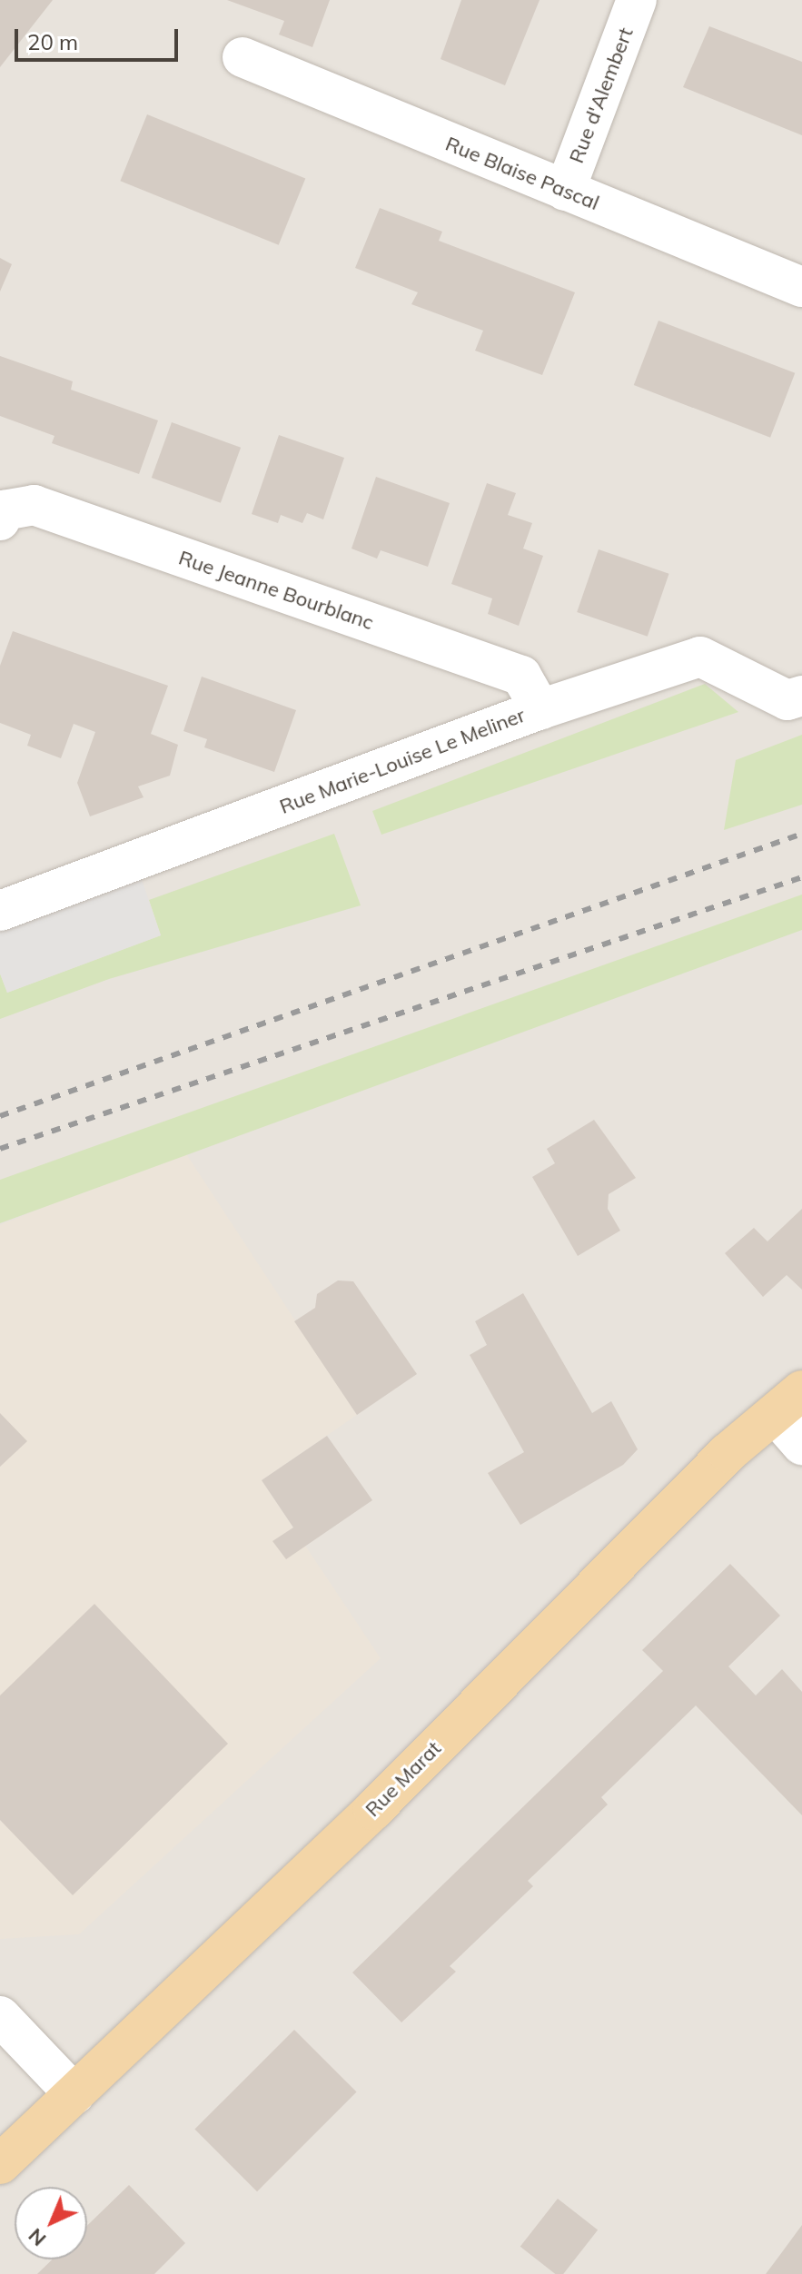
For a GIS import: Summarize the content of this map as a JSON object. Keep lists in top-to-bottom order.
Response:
{
  "streets": {
    "main road": ["Rue Marat"],
    "street": [
      "Rue d'Alembert",
      "Rue Blaise Pascal",
      "Rue Jeanne Bourblanc",
      "Rue Marie-Louise Le Meliner"
    ]
  },
  "crossings": [
    ["Rue d'Alembert", "Rue Blaise Pascal"],
    ["Rue Jeanne Bourblanc", "Rue Marie-Louise Le Meliner"]
  ],
  "scale_bar": "20 m",
  "north": "bottom left"
}
